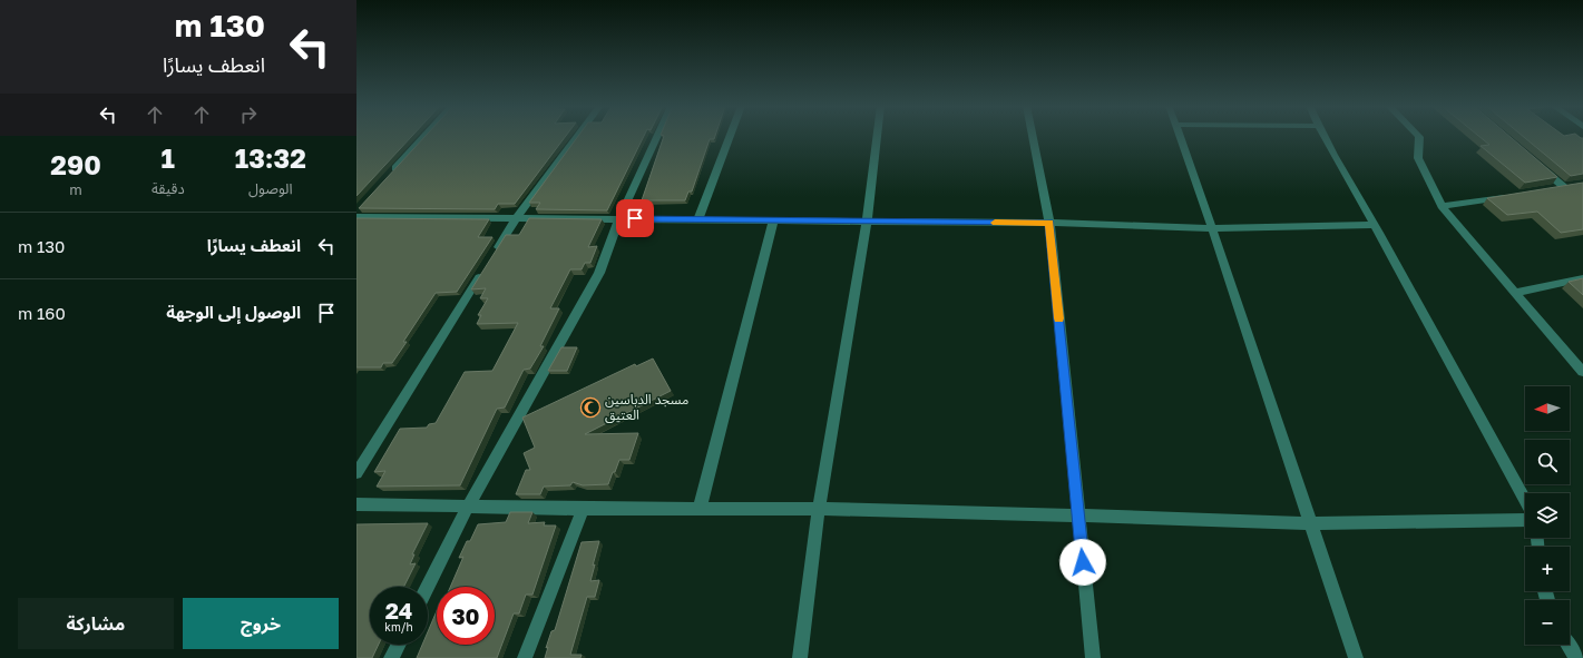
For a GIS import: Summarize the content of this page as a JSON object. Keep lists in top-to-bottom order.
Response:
{
  "places": {
    "mosque": ["مسجد الدباسين العتيق"]
  },
  "north": "left",
  "page": {
    "turn": ["130 m", "انعطف يسارًا"],
    "eta": [
      "13:32",
      "الوصول",
      "1",
      "دقيقة",
      "290",
      "m"
    ],
    "list": [
      {
        "name": "انعطف يسارًا",
        "value": "130 m"
      },
      {
        "name": "الوصول إلى الوجهة",
        "value": "160 m"
      }
    ],
    "map_buttons": ["+", "−"],
    "speed": "24 km/h",
    "limit": "30",
    "buttons": ["خروج", "مشاركة"]
  }
}
